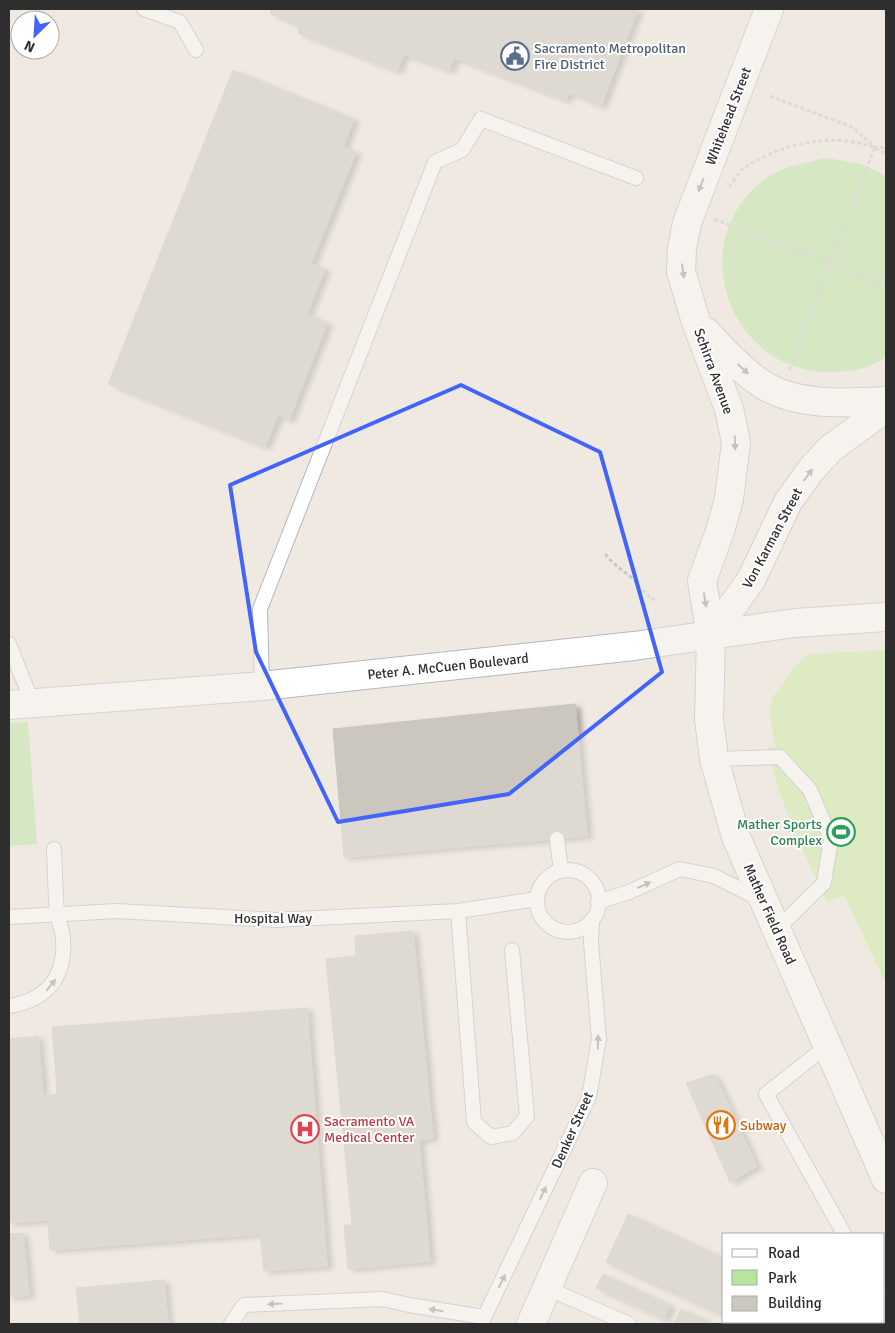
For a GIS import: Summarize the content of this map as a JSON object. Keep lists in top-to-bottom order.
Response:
{
  "streets": {
    "street": [
      "Whitehead Street",
      "Schirra Avenue",
      "Von Karman Street",
      "Peter A. McCuen Boulevard",
      "Mather Field Road"
    ],
    "lane": ["Hospital Way", "Denker Street"]
  },
  "crossings": [
    ["Whitehead Street", "Schirra Avenue"],
    ["Schirra Avenue", "Von Karman Street"],
    ["Schirra Avenue", "Peter A. McCuen Boulevard"],
    ["Schirra Avenue", "Mather Field Road"],
    ["Von Karman Street", "Peter A. McCuen Boulevard"],
    ["Von Karman Street", "Mather Field Road"],
    ["Peter A. McCuen Boulevard", "Mather Field Road"],
    ["Hospital Way", "Denker Street"]
  ],
  "one_way": [
    "Whitehead Street",
    "Schirra Avenue",
    "Von Karman Street",
    "Denker Street"
  ],
  "places": {
    "public building": ["Sacramento Metropolitan Fire District"],
    "sports": ["Mather Sports Complex"],
    "restaurant": ["Subway"],
    "hospital": ["Sacramento VA Medical Center"]
  },
  "legend": ["Road", "Park", "Building"],
  "north": "bottom left"
}
